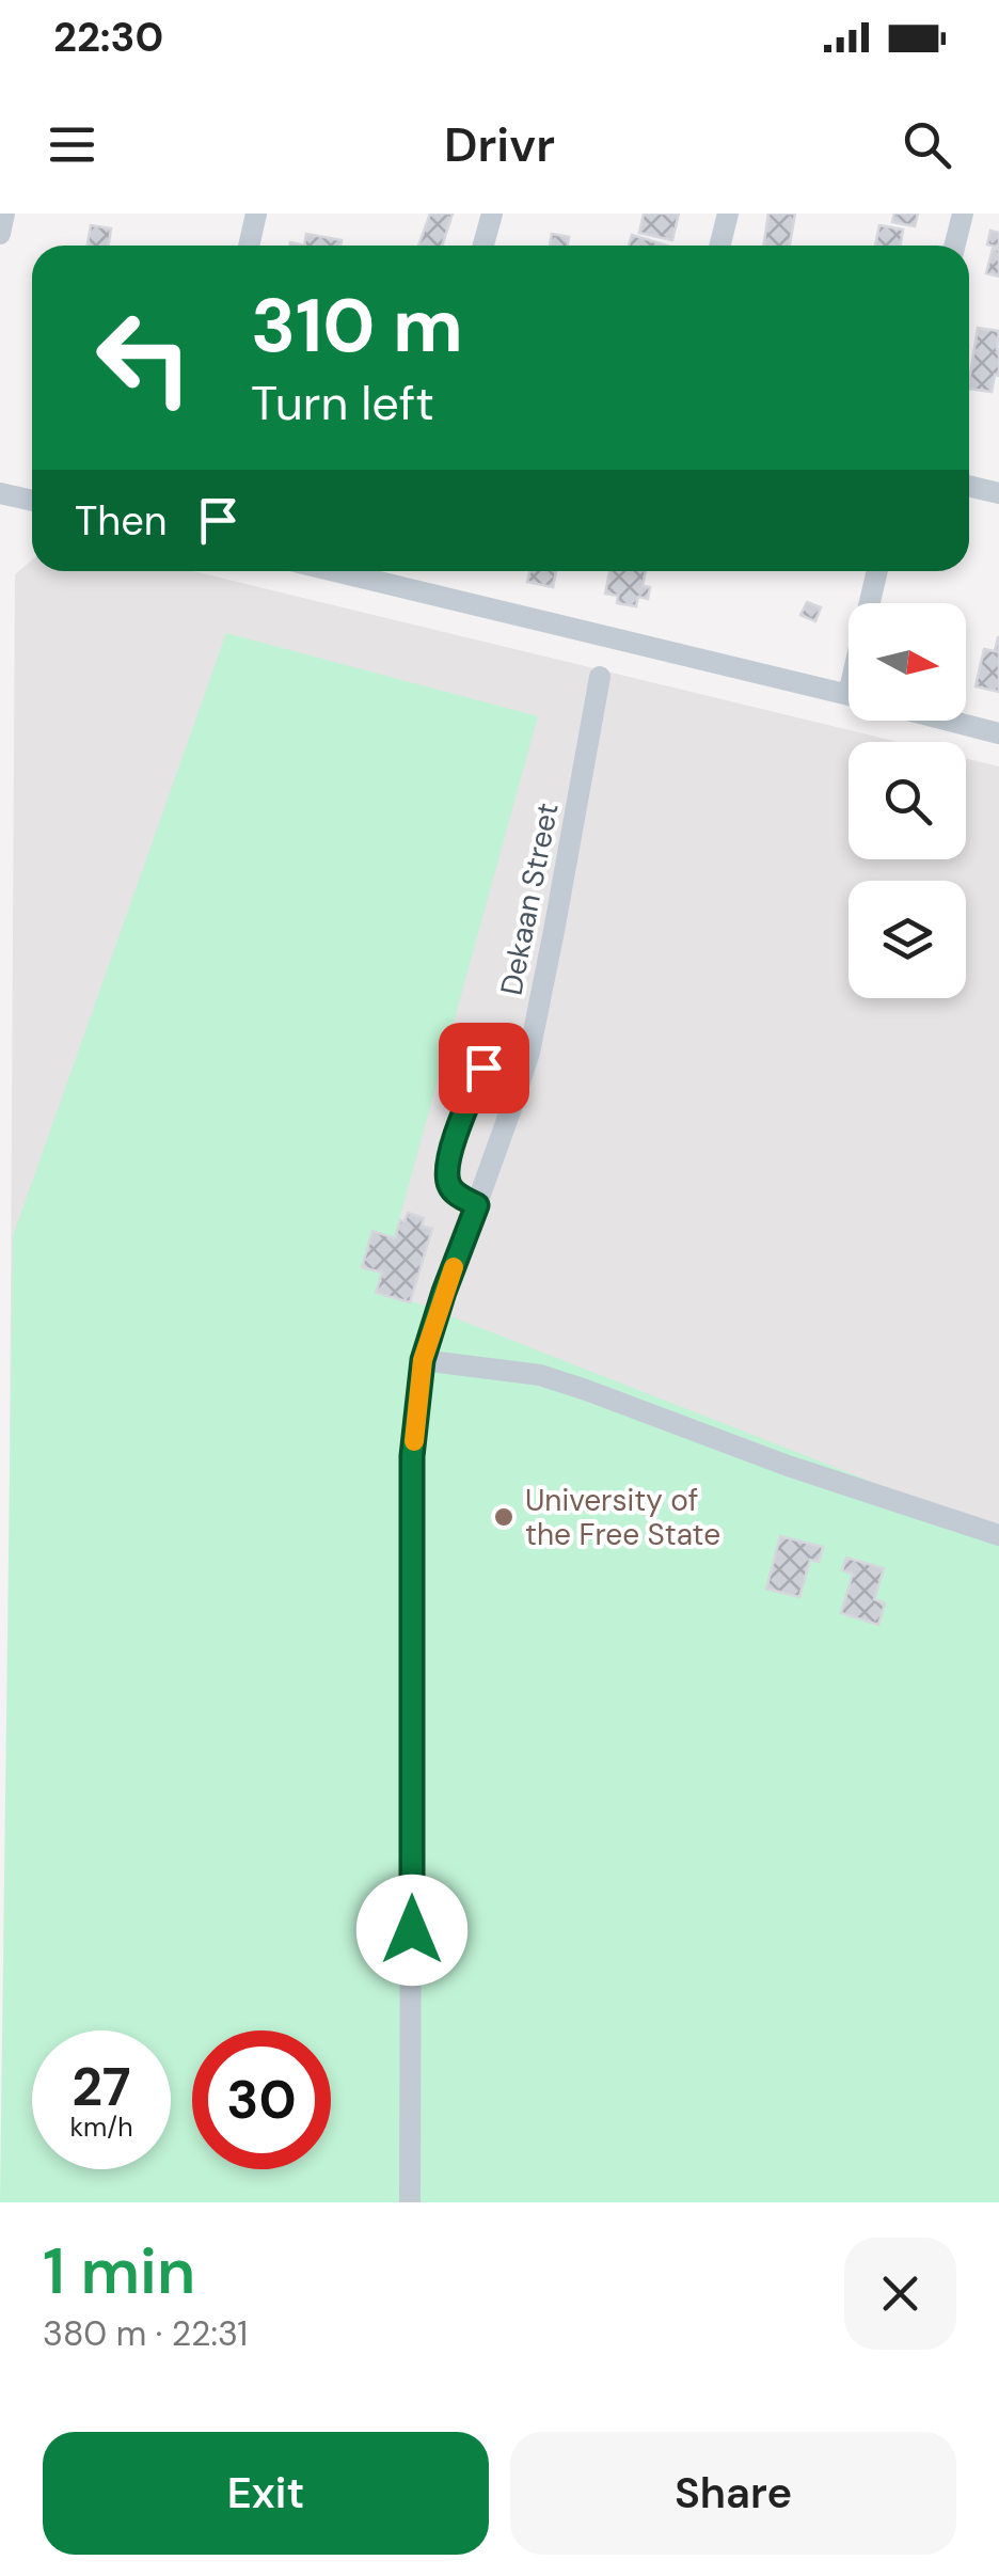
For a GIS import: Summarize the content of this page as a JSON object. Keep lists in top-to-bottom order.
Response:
{
  "streets": {
    "street": ["Dekaan Street"]
  },
  "places": ["University of the Free State"],
  "north": "right",
  "page": {
    "status": "22:30",
    "header": "Drivr",
    "turn": ["310 m", "Turn left"],
    "then": "Then",
    "speed": "27 km/h",
    "limit": "30",
    "heading": ["1 min", "380 m · 22:31"],
    "buttons": ["Exit", "Share"]
  }
}
